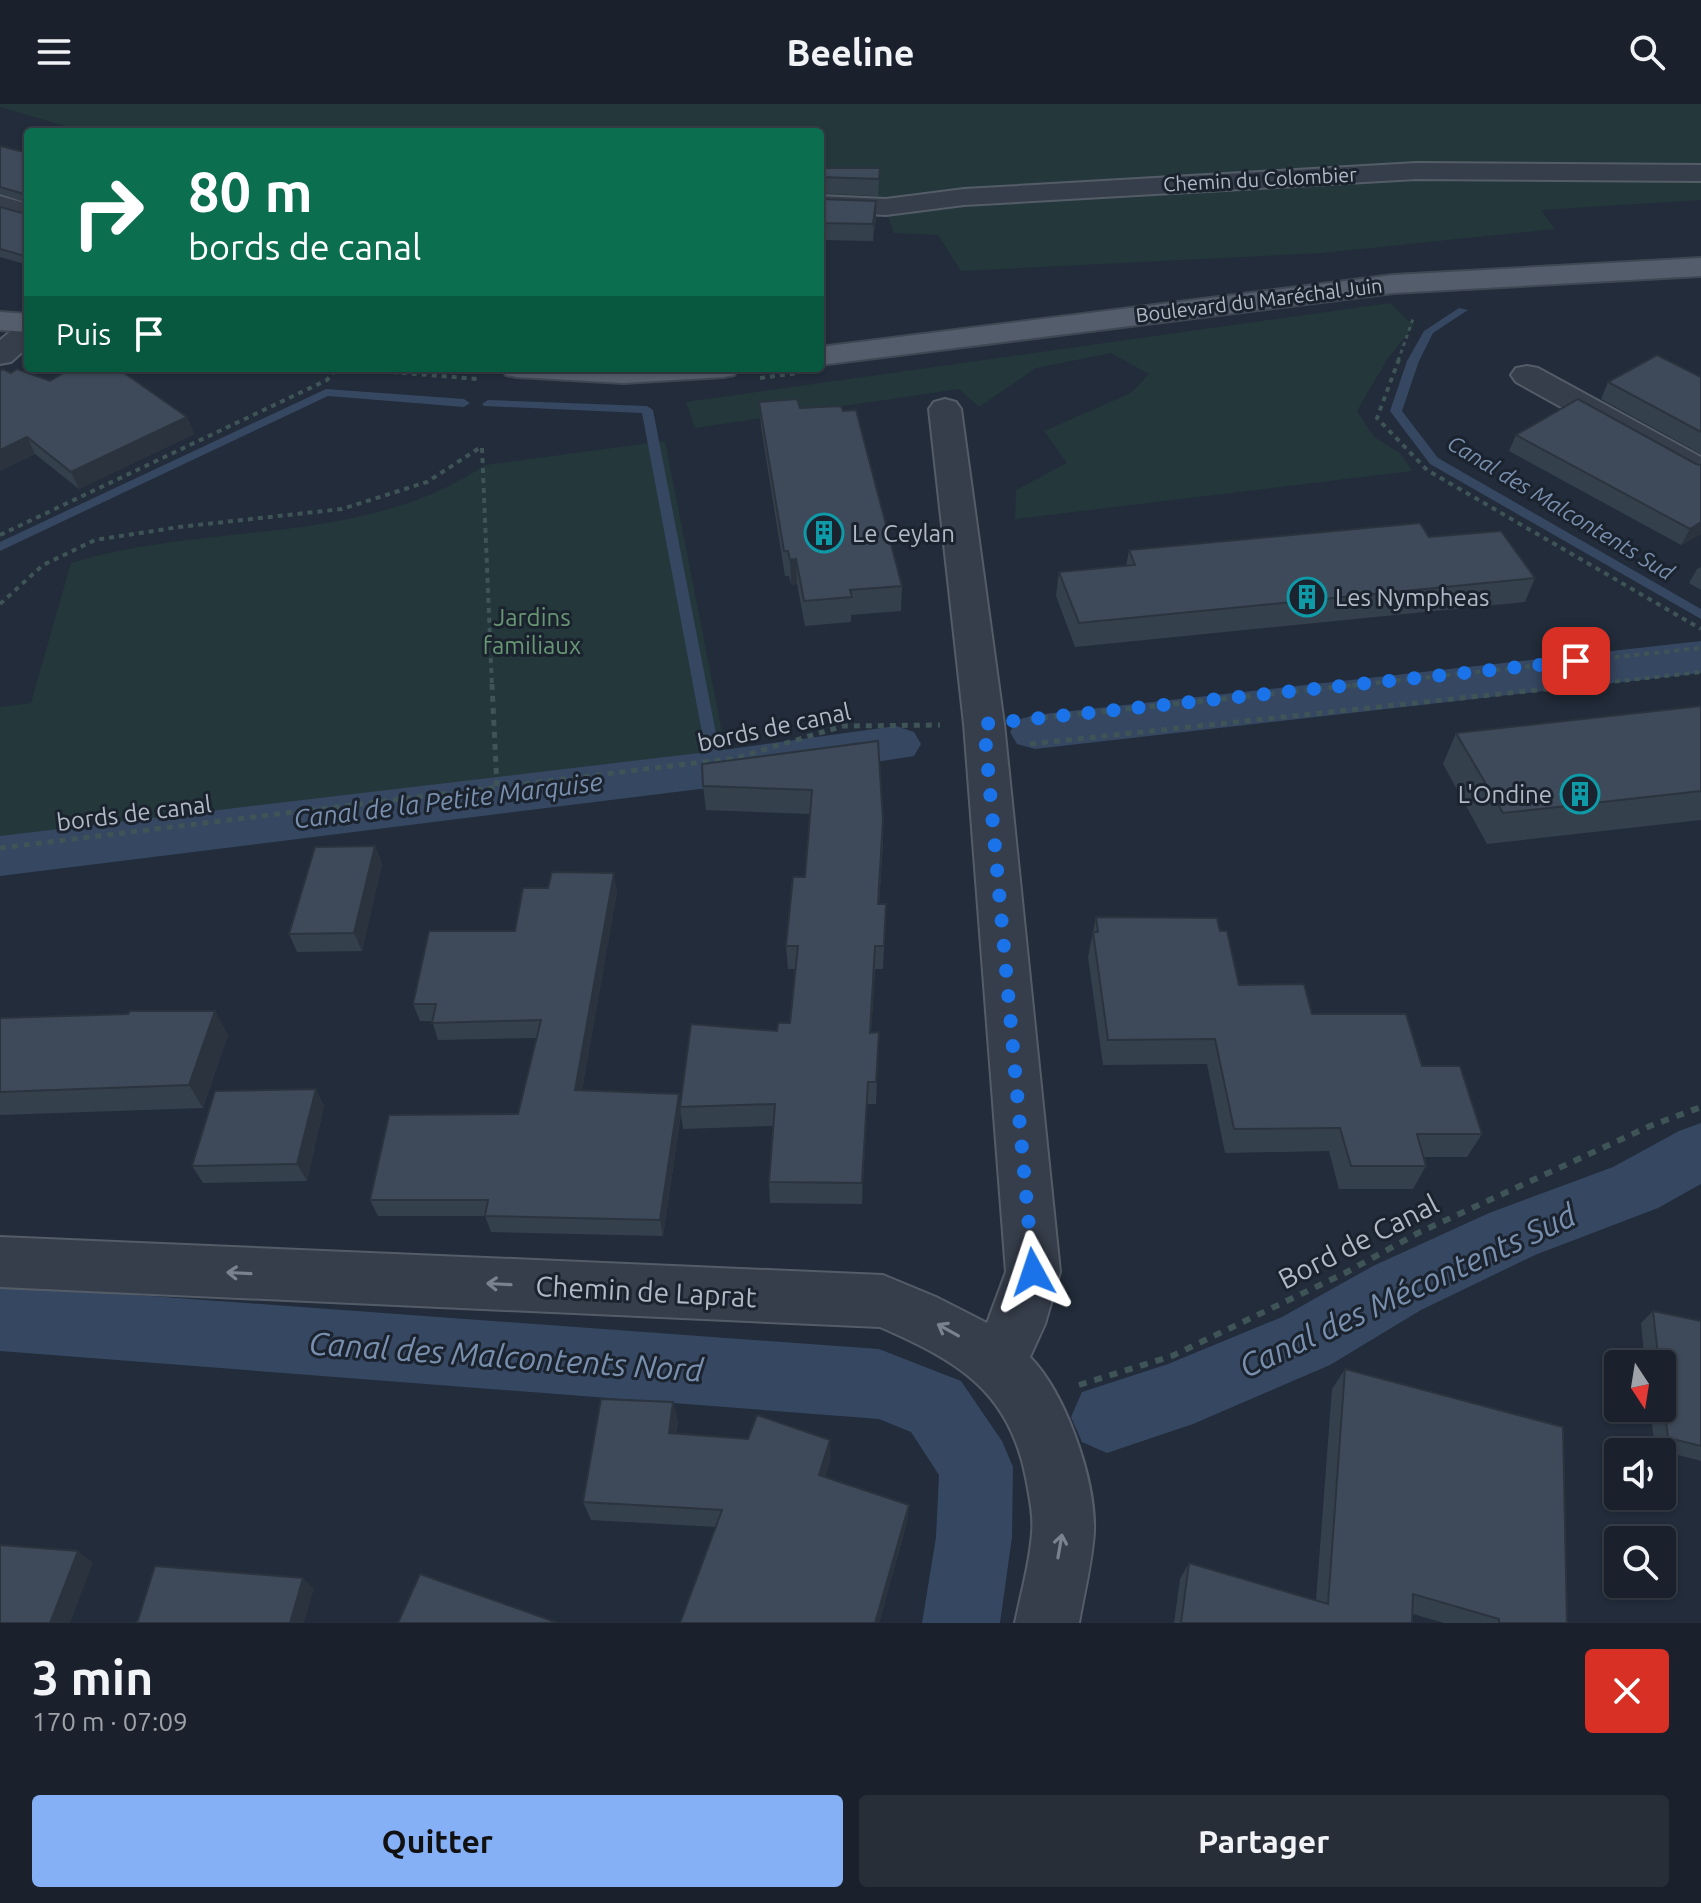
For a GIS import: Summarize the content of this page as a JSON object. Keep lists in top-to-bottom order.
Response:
{
  "streets": {
    "main road": ["Boulevard du Maréchal Juin"],
    "street": ["Chemin du Colombier", "Chemin de Laprat"],
    "path": ["bords de canal", "Bord de Canal"]
  },
  "crossings": [
    ["Bord de Canal", "Chemin de Laprat"]
  ],
  "one_way": ["Chemin de Laprat"],
  "water": [
    "Canal des Malcontents Sud",
    "Canal de la Petite Marquise",
    "Canal des Mécontents Sud",
    "Canal des Malcontents Nord"
  ],
  "parks": ["Jardins familiaux"],
  "places": {
    "building": ["Le Ceylan", "Les Nympheas", "L'Ondine"]
  },
  "north": "bottom",
  "page": {
    "header": "Beeline",
    "turn": ["80 m", "bords de canal"],
    "then": "Puis",
    "heading": ["3 min", "170 m · 07:09"],
    "buttons": ["Quitter", "Partager"]
  }
}
